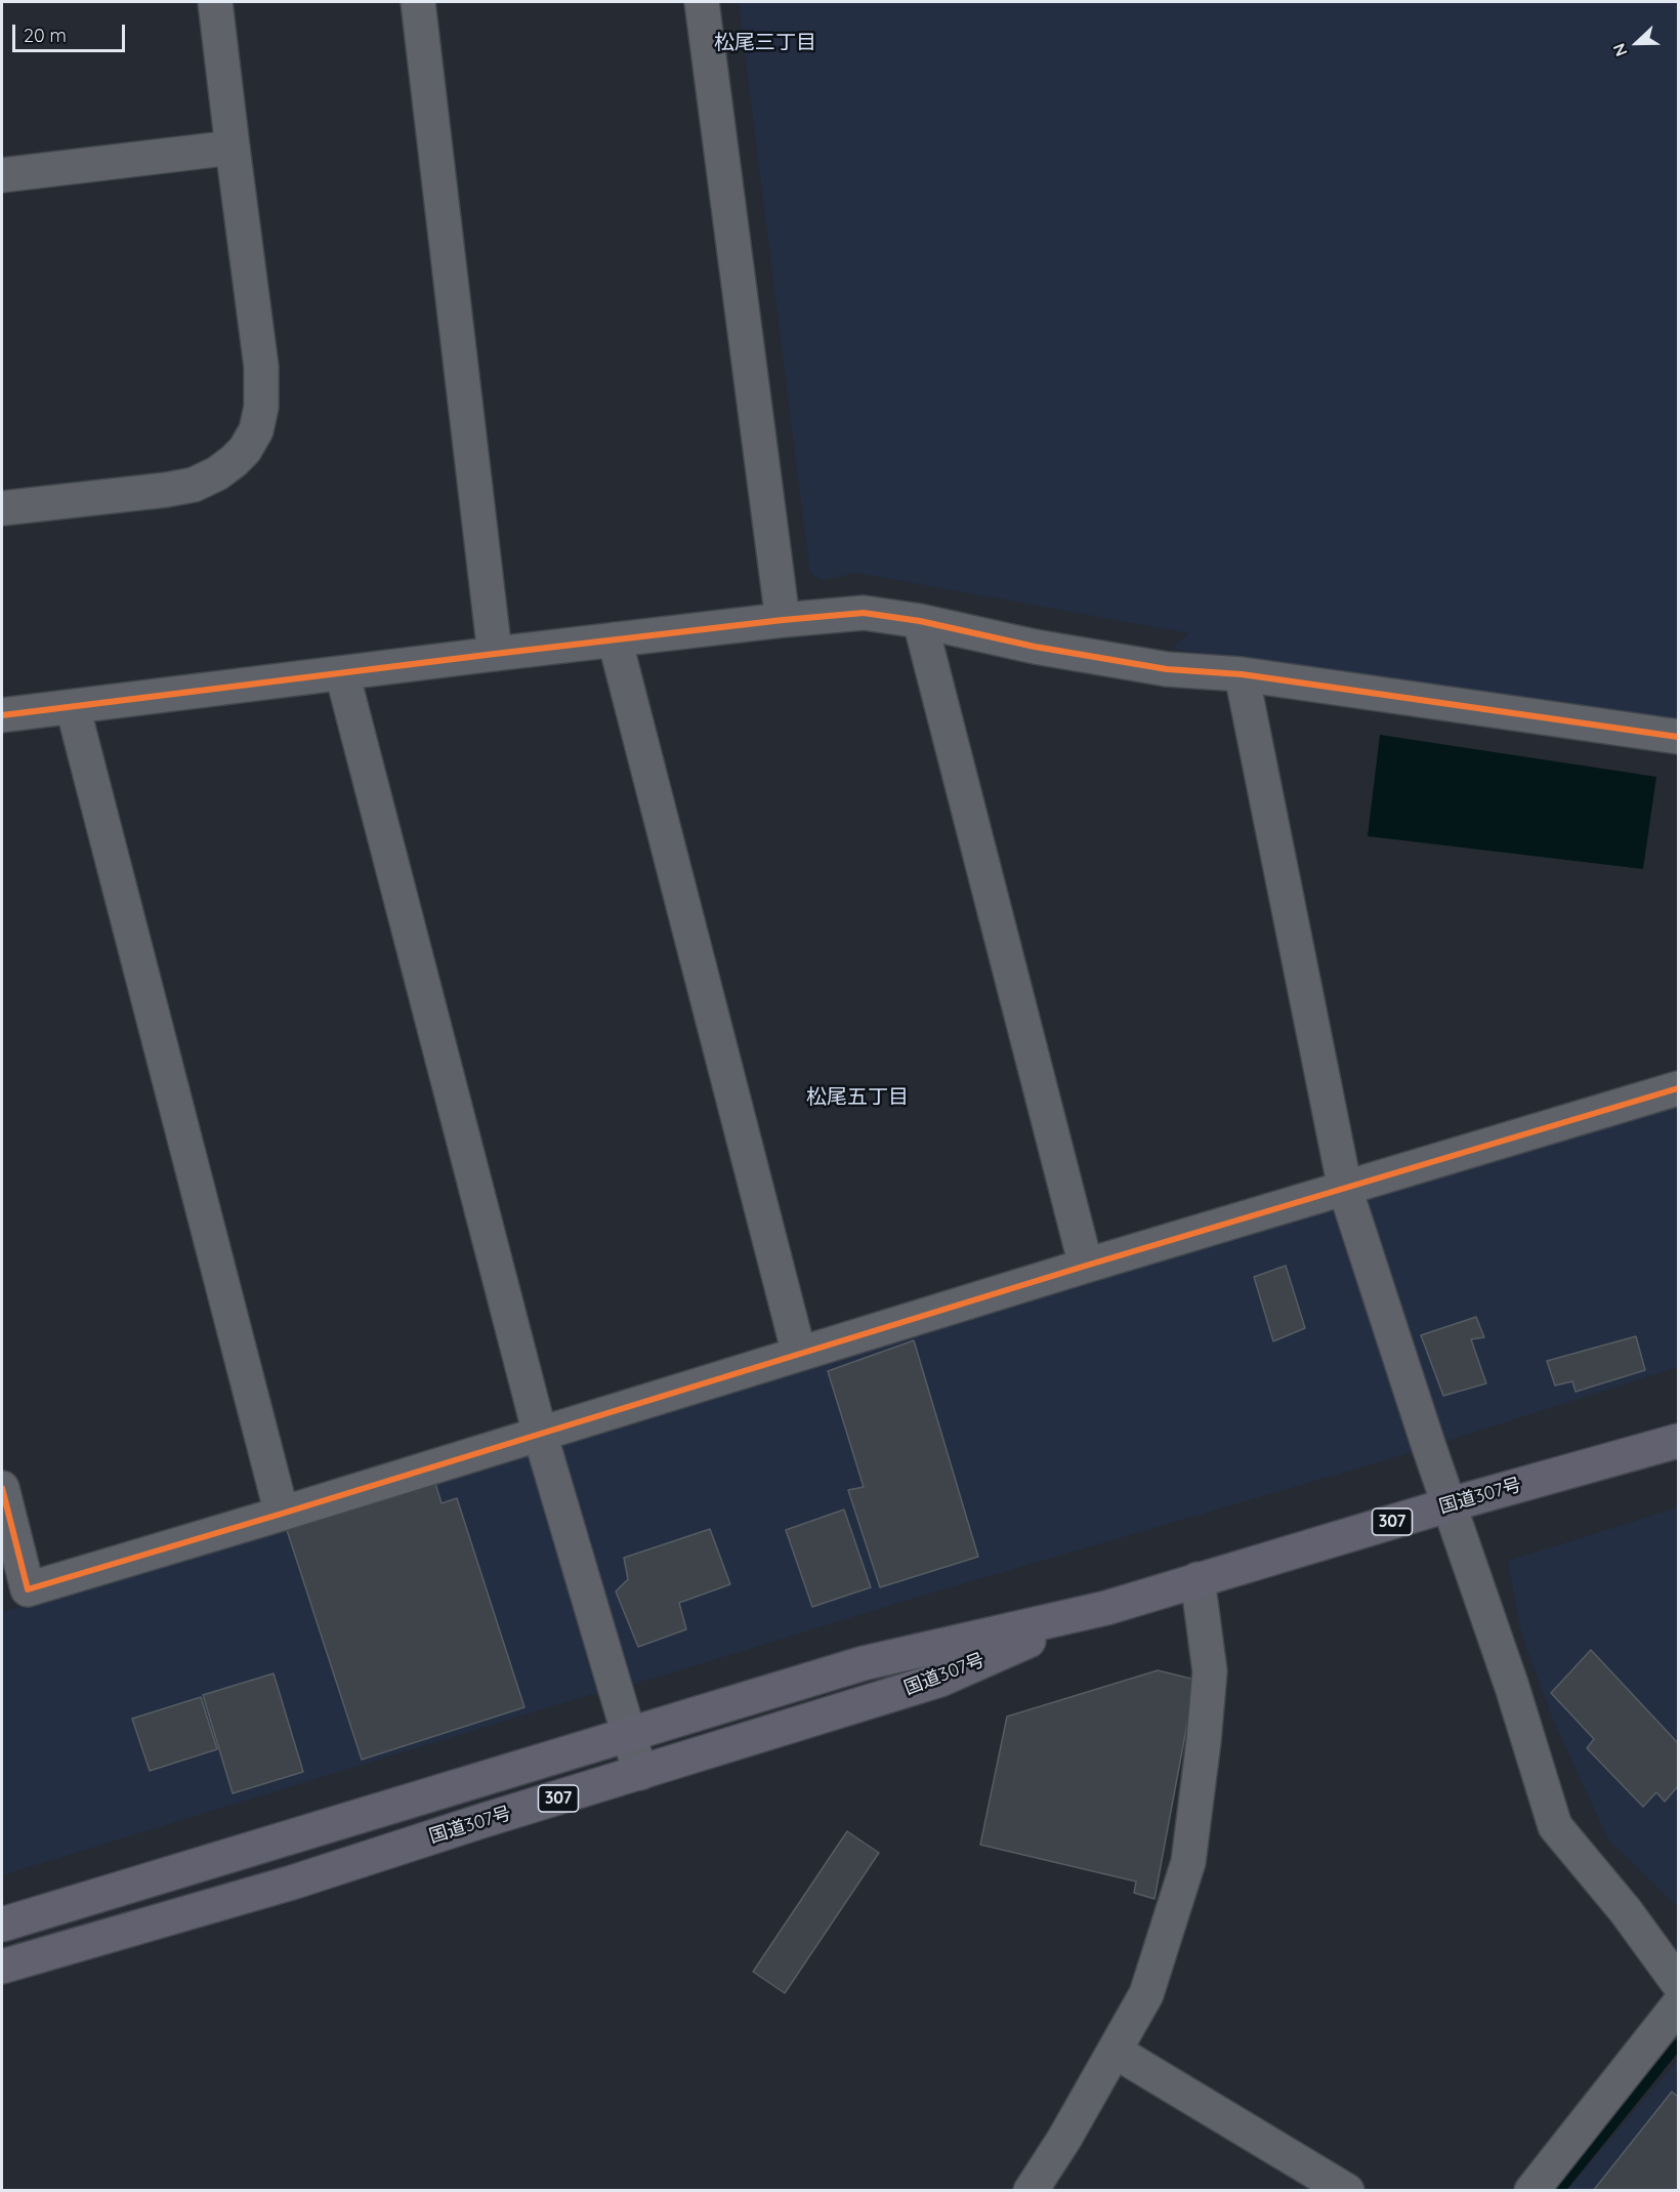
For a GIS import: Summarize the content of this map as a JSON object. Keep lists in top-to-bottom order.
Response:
{
  "streets": {
    "highway": ["国道307号", "307"]
  },
  "districts": ["松尾三丁目", "松尾五丁目"],
  "scale_bar": "20 m",
  "north": "left"
}
